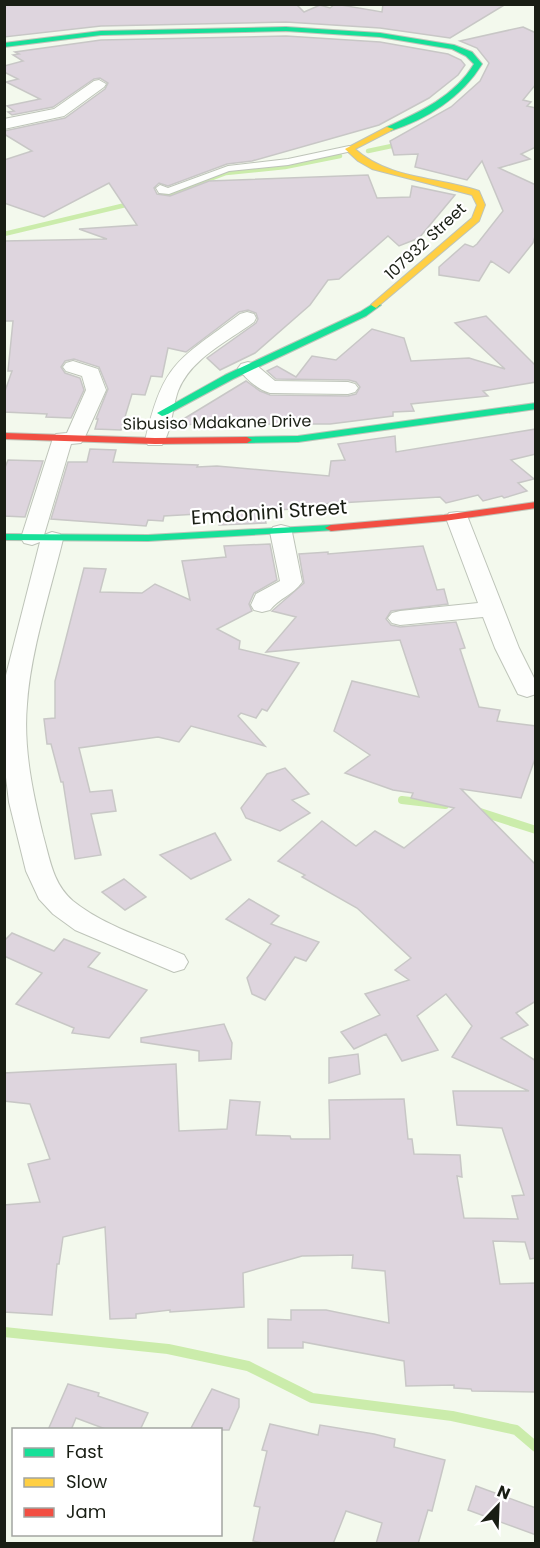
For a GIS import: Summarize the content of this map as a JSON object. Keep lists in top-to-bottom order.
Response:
{
  "streets": {
    "street": ["107932 Street", "Sibusiso Mdakane Drive", "Emdonini Street"]
  },
  "legend": ["Fast", "Slow", "Jam"],
  "north": "top right"
}
